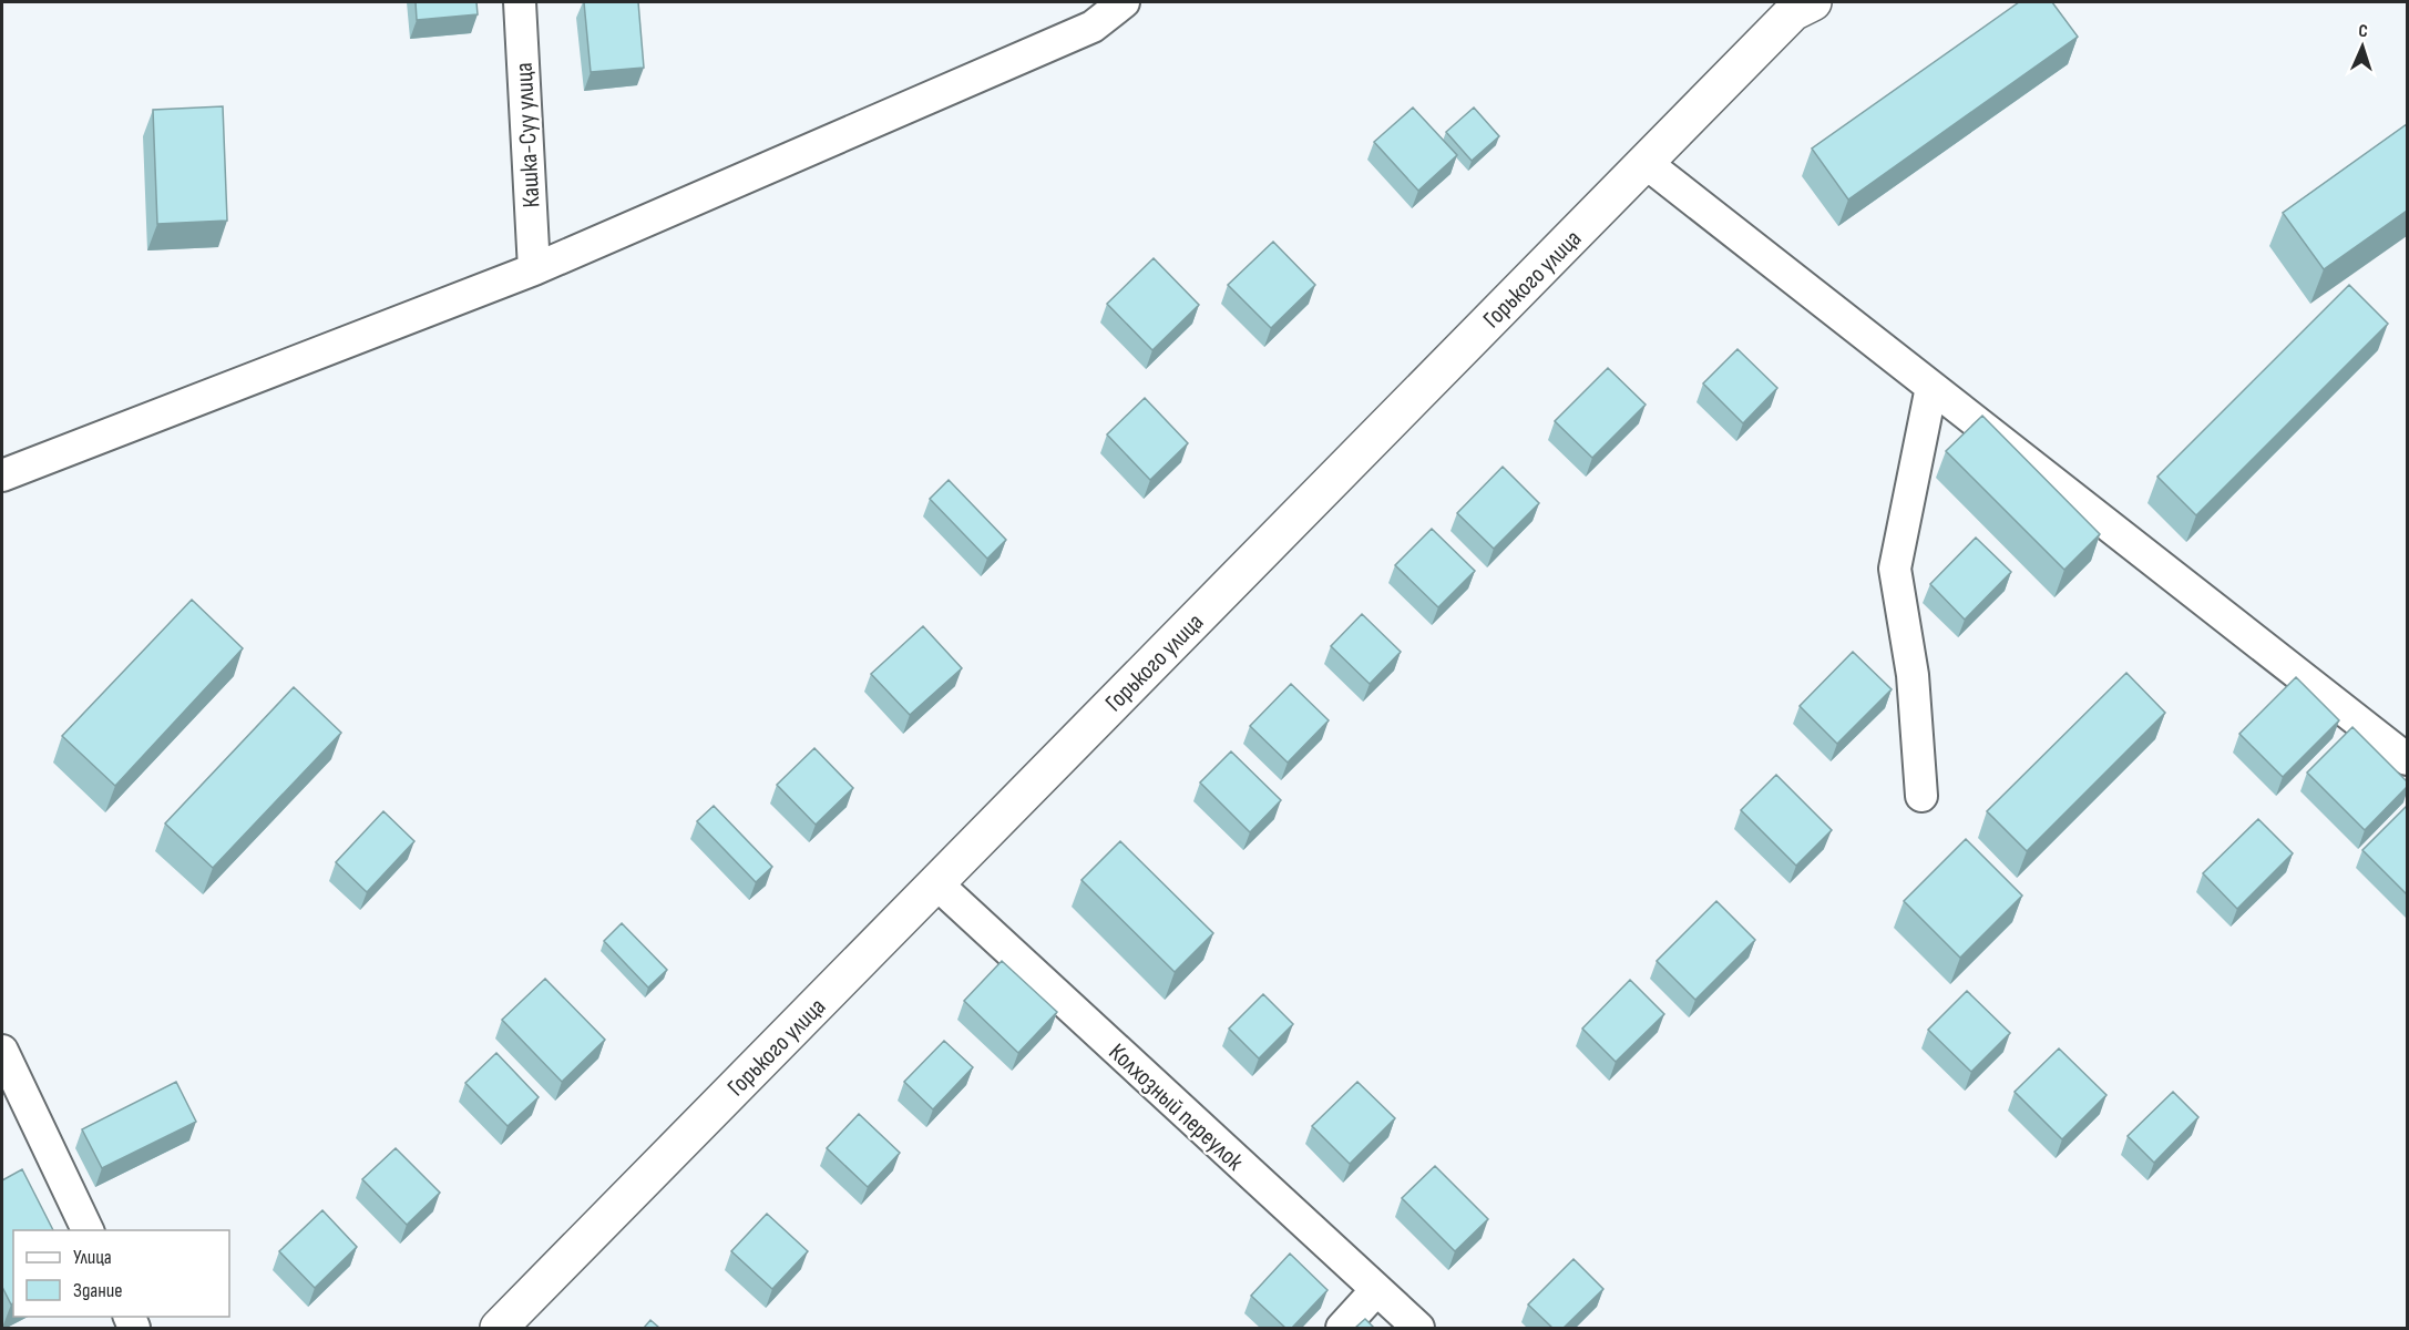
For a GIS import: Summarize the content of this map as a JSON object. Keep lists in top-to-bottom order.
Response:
{
  "streets": {
    "street": ["Кашка-Суу улица", "Горького улица", "Колхозный переулок"]
  },
  "crossings": [
    ["Горького улица", "Колхозный переулок"]
  ],
  "legend": ["Улица", "Здание"],
  "north": "top"
}
